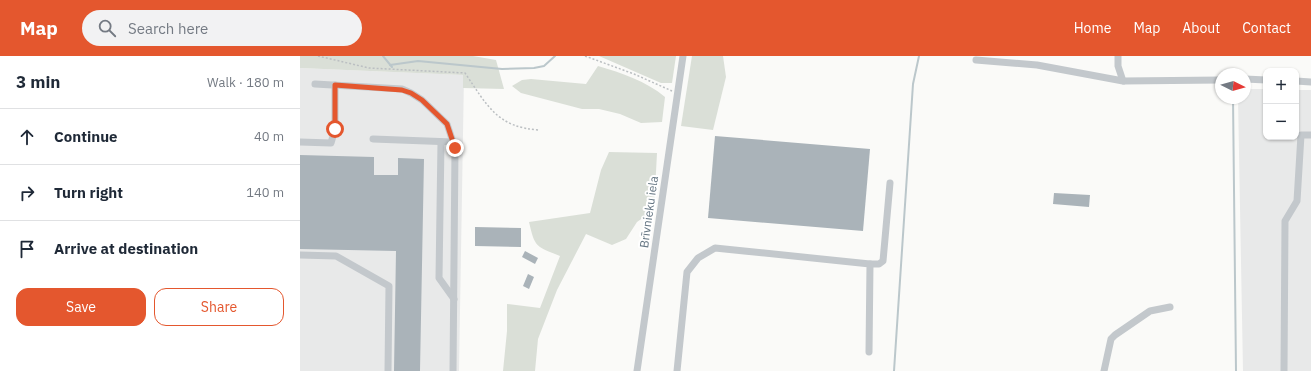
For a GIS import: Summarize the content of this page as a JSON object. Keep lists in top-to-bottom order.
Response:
{
  "streets": {
    "street": ["Brīvnieku iela"]
  },
  "north": "right",
  "page": {
    "header": "Map",
    "search": "Search here",
    "nav": [
      "Home",
      "Map",
      "About",
      "Contact"
    ],
    "heading": ["3 min", "Walk · 180 m"],
    "map_buttons": ["+", "−"],
    "list": [
      ["Continue", "40 m"],
      ["Turn right", "140 m"],
      "Arrive at destination"
    ],
    "buttons": ["Save", "Share"]
  }
}
